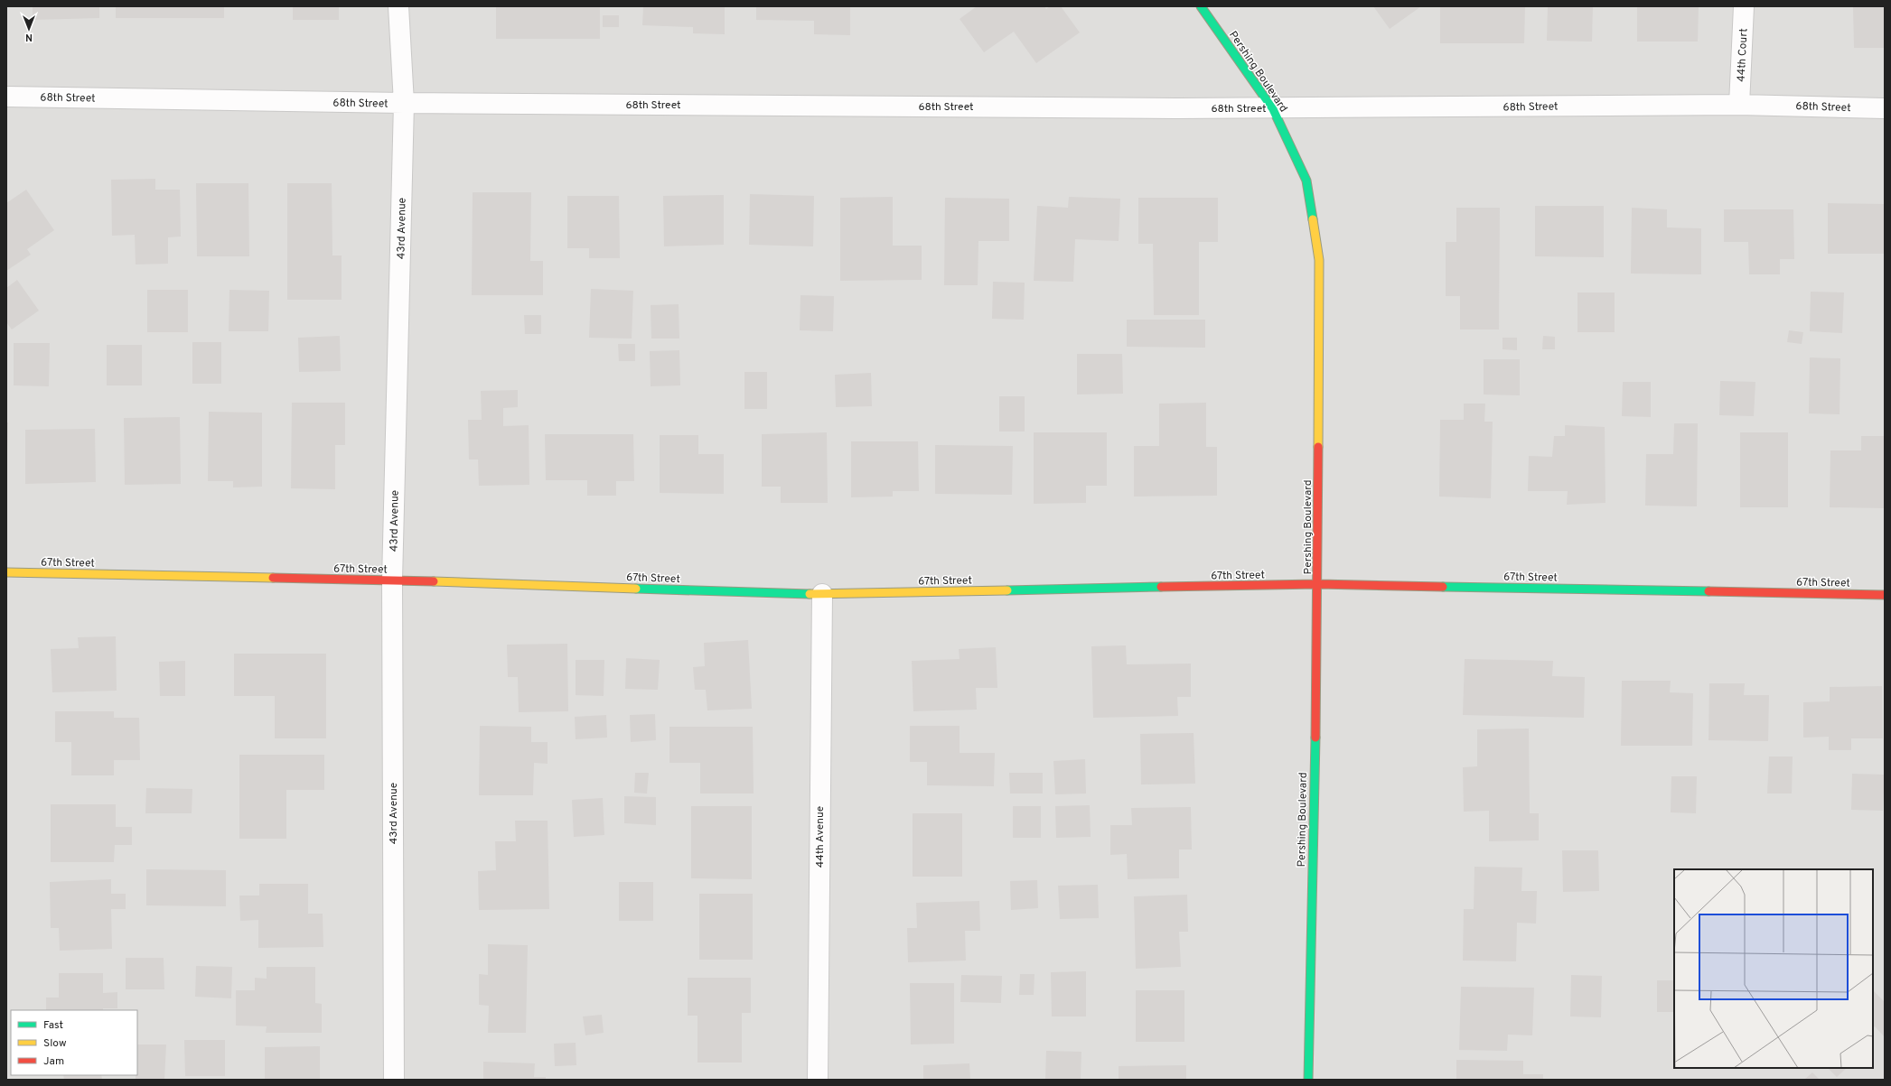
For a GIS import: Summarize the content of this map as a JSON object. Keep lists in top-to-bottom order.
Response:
{
  "streets": {
    "street": [
      "44th Court",
      "Pershing Boulevard",
      "68th Street",
      "43rd Avenue",
      "67th Street",
      "44th Avenue"
    ]
  },
  "crossings": [
    ["44th Court", "68th Street"],
    ["Pershing Boulevard", "68th Street"],
    ["Pershing Boulevard", "67th Street"],
    ["68th Street", "43rd Avenue"],
    ["43rd Avenue", "67th Street"],
    ["67th Street", "44th Avenue"]
  ],
  "legend": ["Fast", "Slow", "Jam"],
  "north": "bottom"
}
